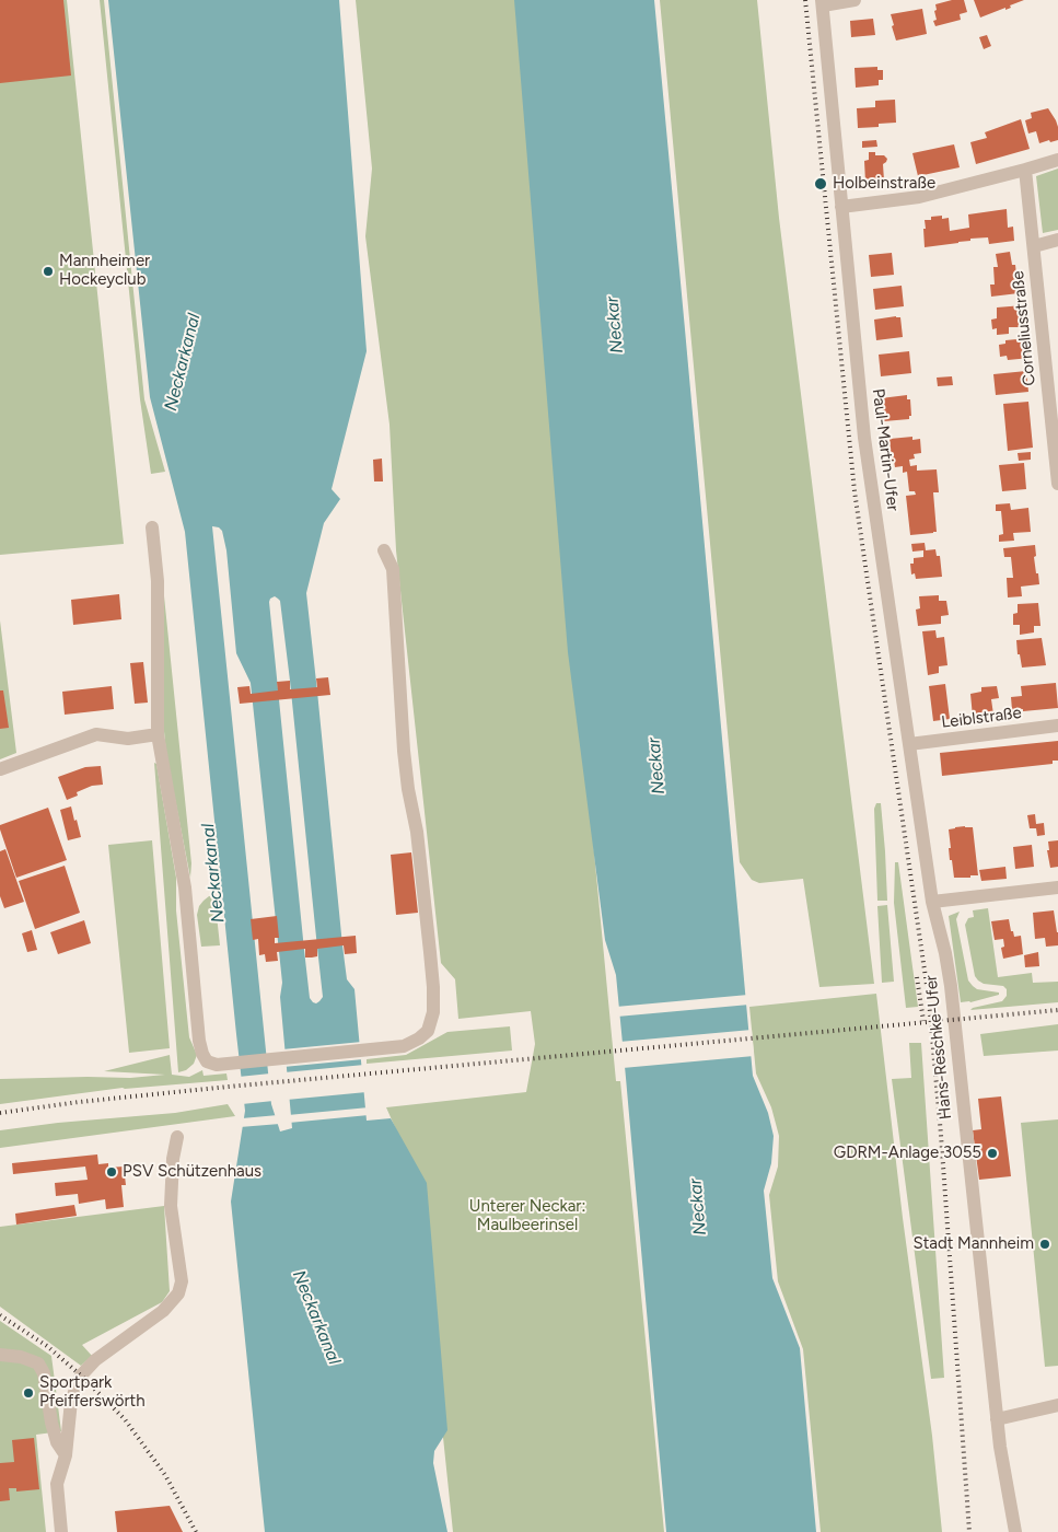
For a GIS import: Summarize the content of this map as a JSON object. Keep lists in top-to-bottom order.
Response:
{
  "streets": {
    "street": [
      "Corneliusstraße",
      "Paul-Martin-Ufer",
      "Leiblstraße",
      "Hans-Reschke-Ufer"
    ]
  },
  "crossings": [
    ["Paul-Martin-Ufer", "Leiblstraße"],
    ["Paul-Martin-Ufer", "Hans-Reschke-Ufer"]
  ],
  "water": ["Neckar", "Neckarkanal"],
  "parks": ["Unterer Neckar: Maulbeerinsel"],
  "places": [
    "Holbeinstraße",
    "Mannheimer Hockeyclub",
    "GDRM-Anlage 3055",
    "PSV Schützenhaus",
    "Stadt Mannheim",
    "Sportpark Pfeifferswörth"
  ]
}
